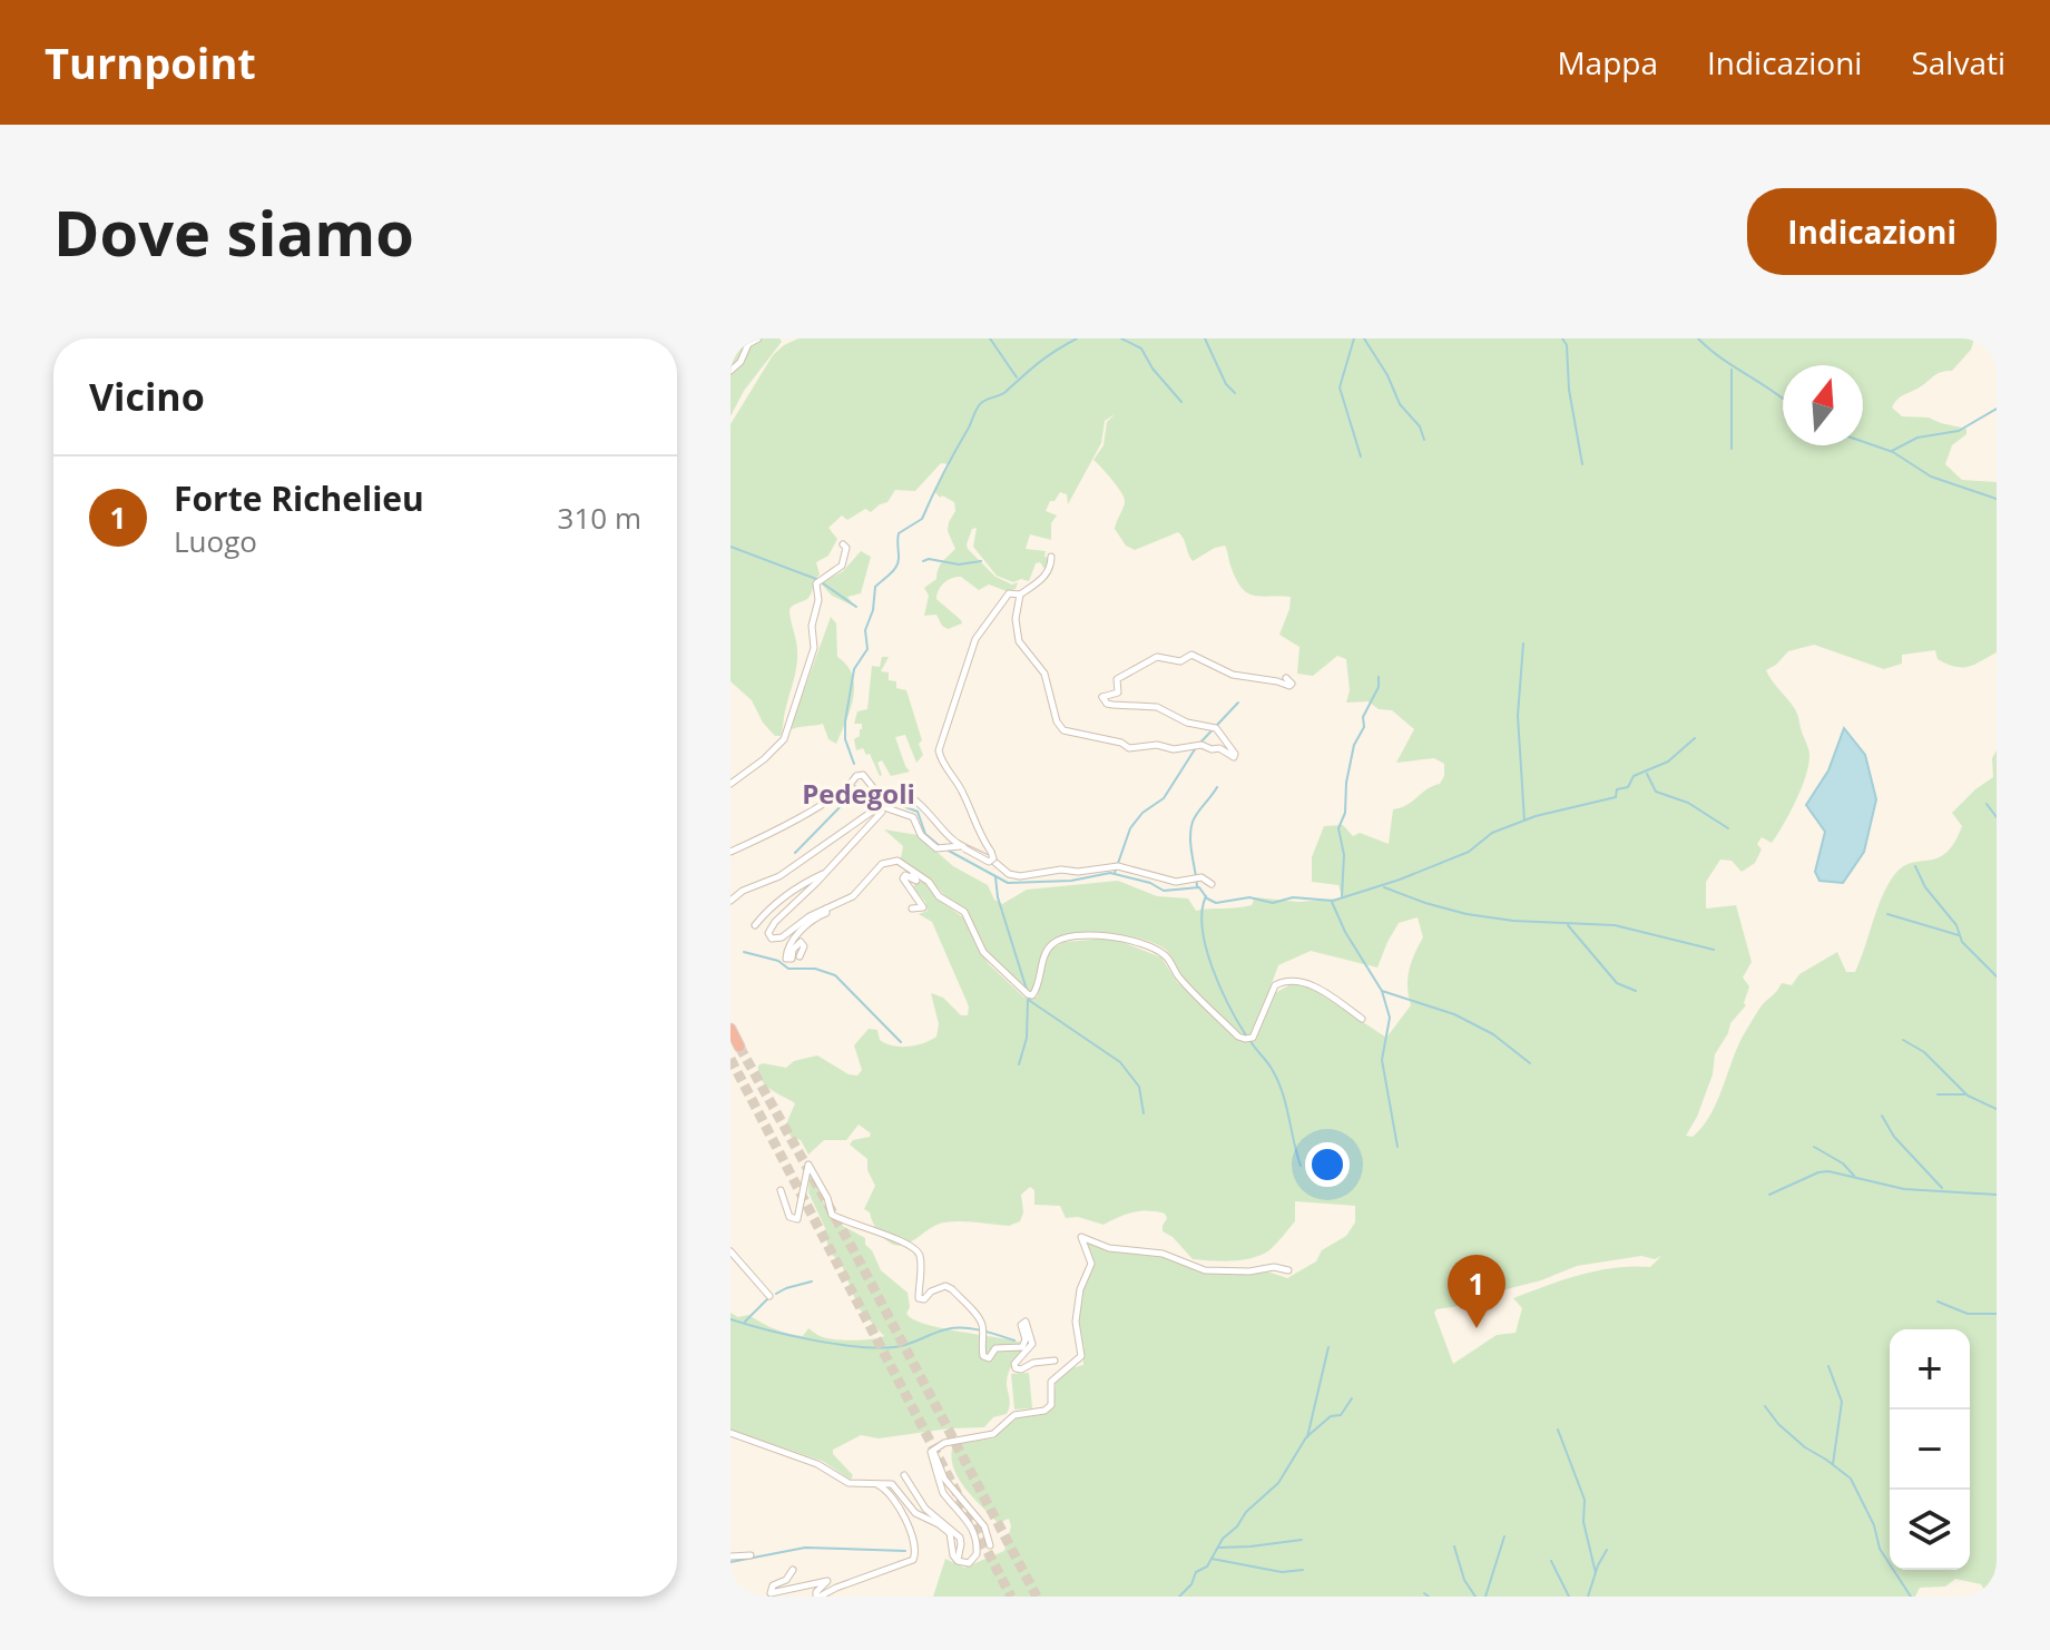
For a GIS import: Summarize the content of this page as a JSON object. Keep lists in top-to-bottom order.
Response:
{
  "districts": ["Pedegoli"],
  "north": "top",
  "page": {
    "header": "Turnpoint",
    "nav": ["Mappa", "Indicazioni", "Salvati"],
    "buttons": "Indicazioni",
    "title": "Dove siamo",
    "heading": "Vicino",
    "list": [
      {
        "mark": "1",
        "name": "Forte Richelieu",
        "note": "Luogo",
        "value": "310 m"
      }
    ],
    "pins": "1",
    "map_buttons": ["+", "−"]
  }
}
